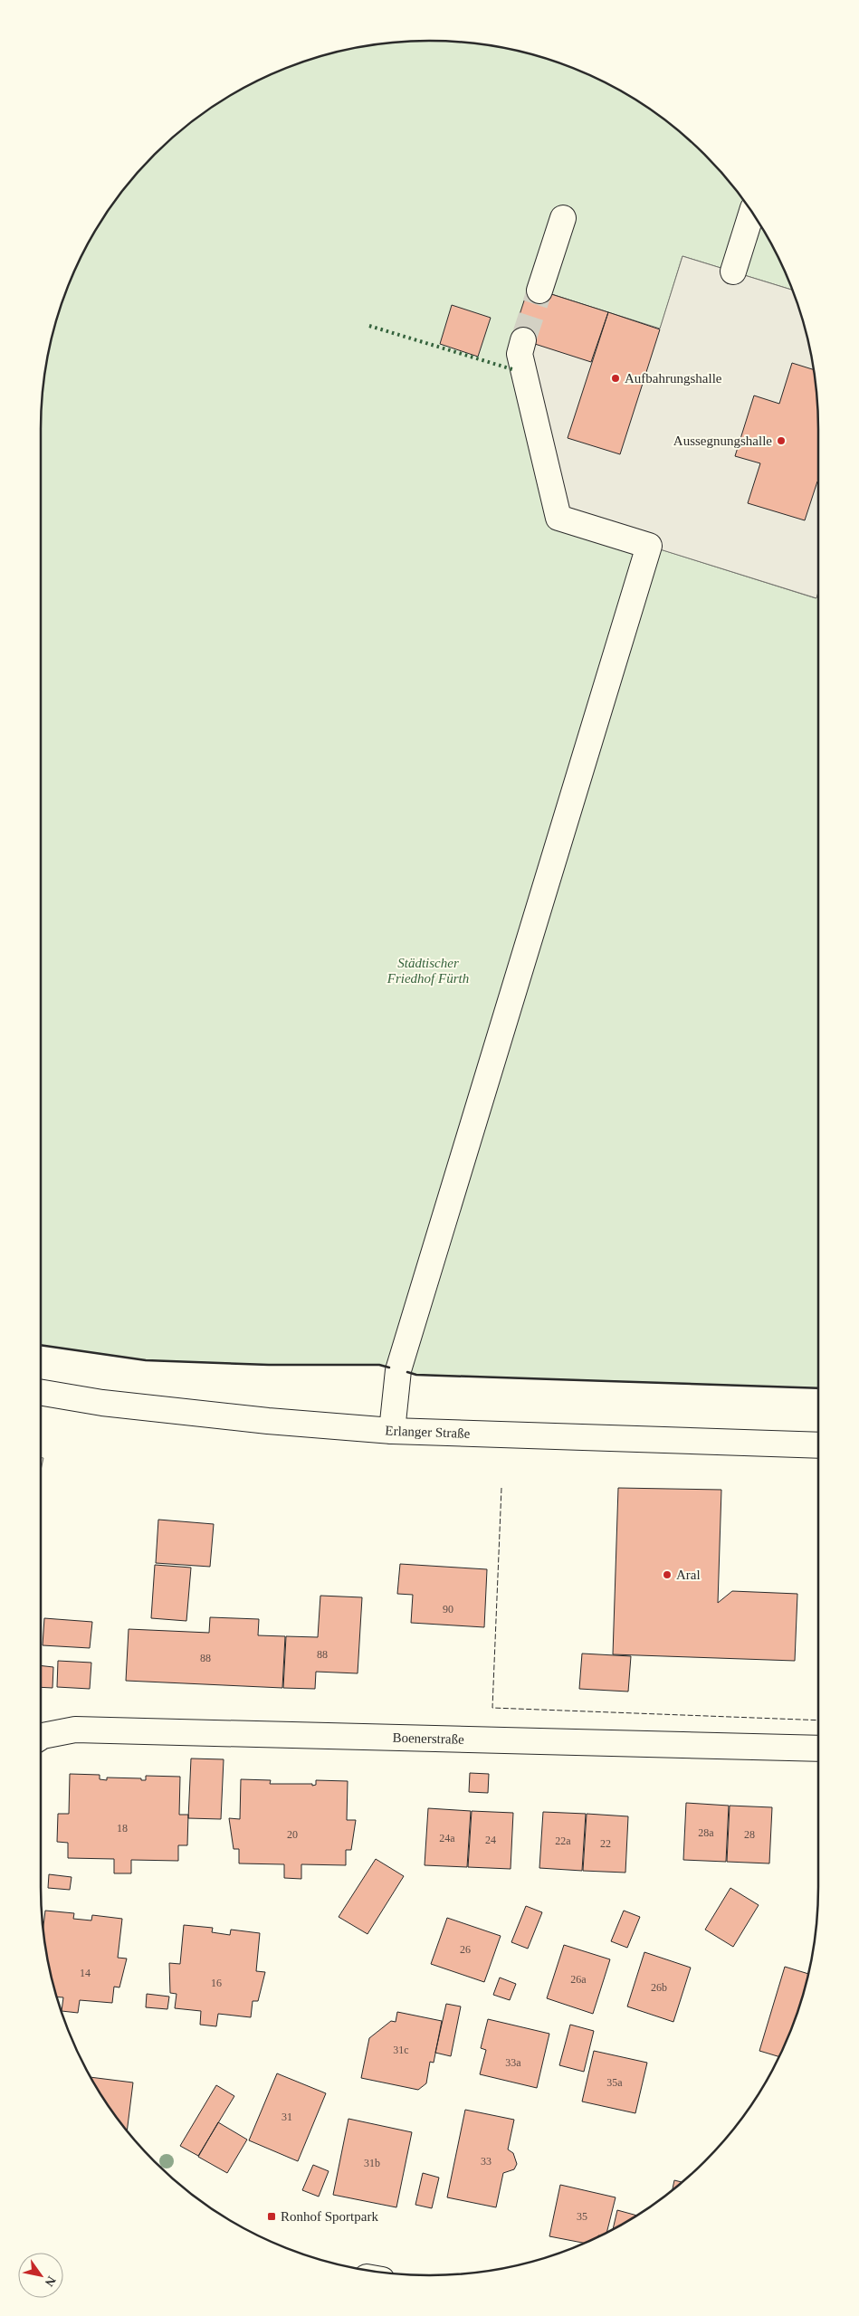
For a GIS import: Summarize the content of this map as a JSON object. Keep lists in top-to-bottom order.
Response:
{
  "streets": {
    "street": ["Erlanger Straße", "Boenerstraße"]
  },
  "parks": ["Städtischer Friedhof Fürth"],
  "places": {
    "other": ["Aufbahrungshalle", "Aussegnungshalle", "Aral"],
    "transit": ["Ronhof Sportpark"]
  },
  "house_numbers": [
    "90",
    "88",
    "88",
    "18",
    "28a",
    "20",
    "28",
    "24a",
    "24",
    "22a",
    "22",
    "26",
    "14",
    "26a",
    "16",
    "26b",
    "31c",
    "33a",
    "35a",
    "31",
    "33",
    "31b",
    "35"
  ],
  "north": "bottom right"
}
